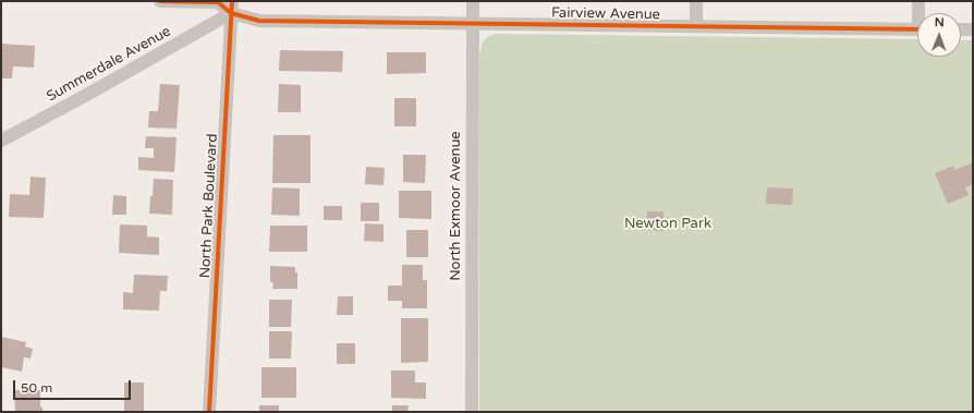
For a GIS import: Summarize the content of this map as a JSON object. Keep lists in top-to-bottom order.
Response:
{
  "streets": {
    "street": [
      "Fairview Avenue",
      "Summerdale Avenue",
      "North Park Boulevard",
      "North Exmoor Avenue"
    ]
  },
  "crossings": [
    ["Fairview Avenue", "Summerdale Avenue"],
    ["Fairview Avenue", "North Park Boulevard"],
    ["Fairview Avenue", "North Exmoor Avenue"],
    ["Summerdale Avenue", "North Park Boulevard"]
  ],
  "parks": ["Newton Park"],
  "scale_bar": "50 m",
  "north": "top"
}
